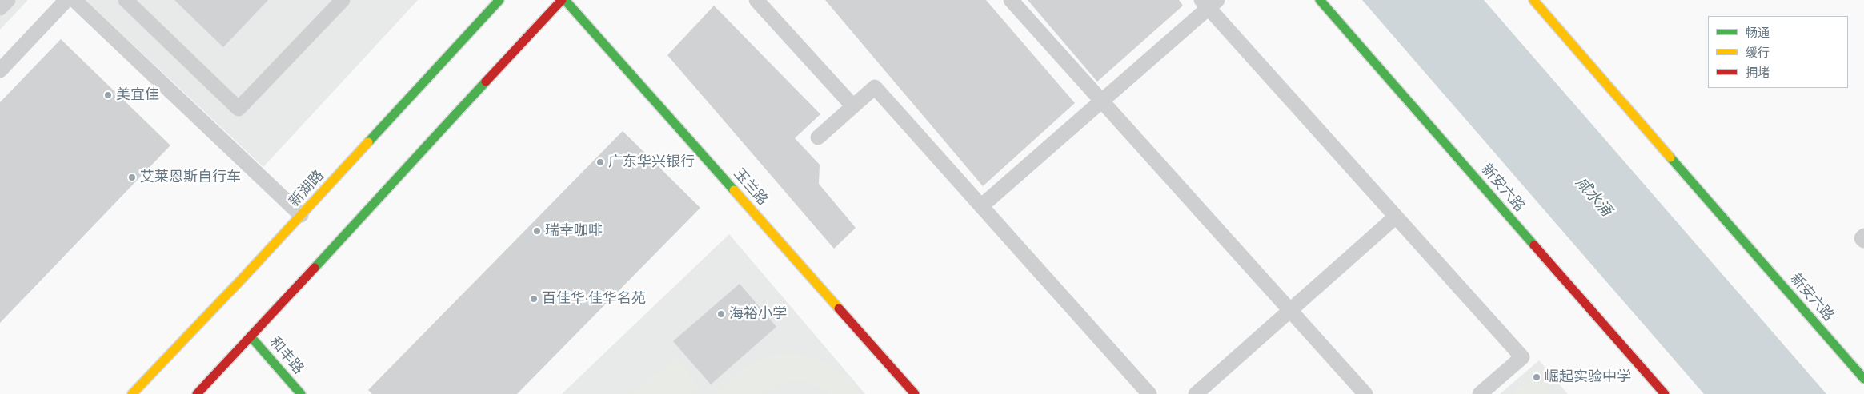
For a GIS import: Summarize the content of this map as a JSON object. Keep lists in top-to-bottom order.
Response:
{
  "streets": {
    "main road": [
      "玉兰路",
      "新安六路",
      "新湖路",
      "和丰路"
    ]
  },
  "water": ["咸水涌"],
  "places": [
    "美宜佳",
    "广东华兴银行",
    "艾莱恩斯自行车",
    "瑞幸咖啡",
    "百佳华·佳华名苑",
    "海裕小学",
    "崛起实验中学"
  ],
  "legend": ["畅通", "缓行", "拥堵"]
}
